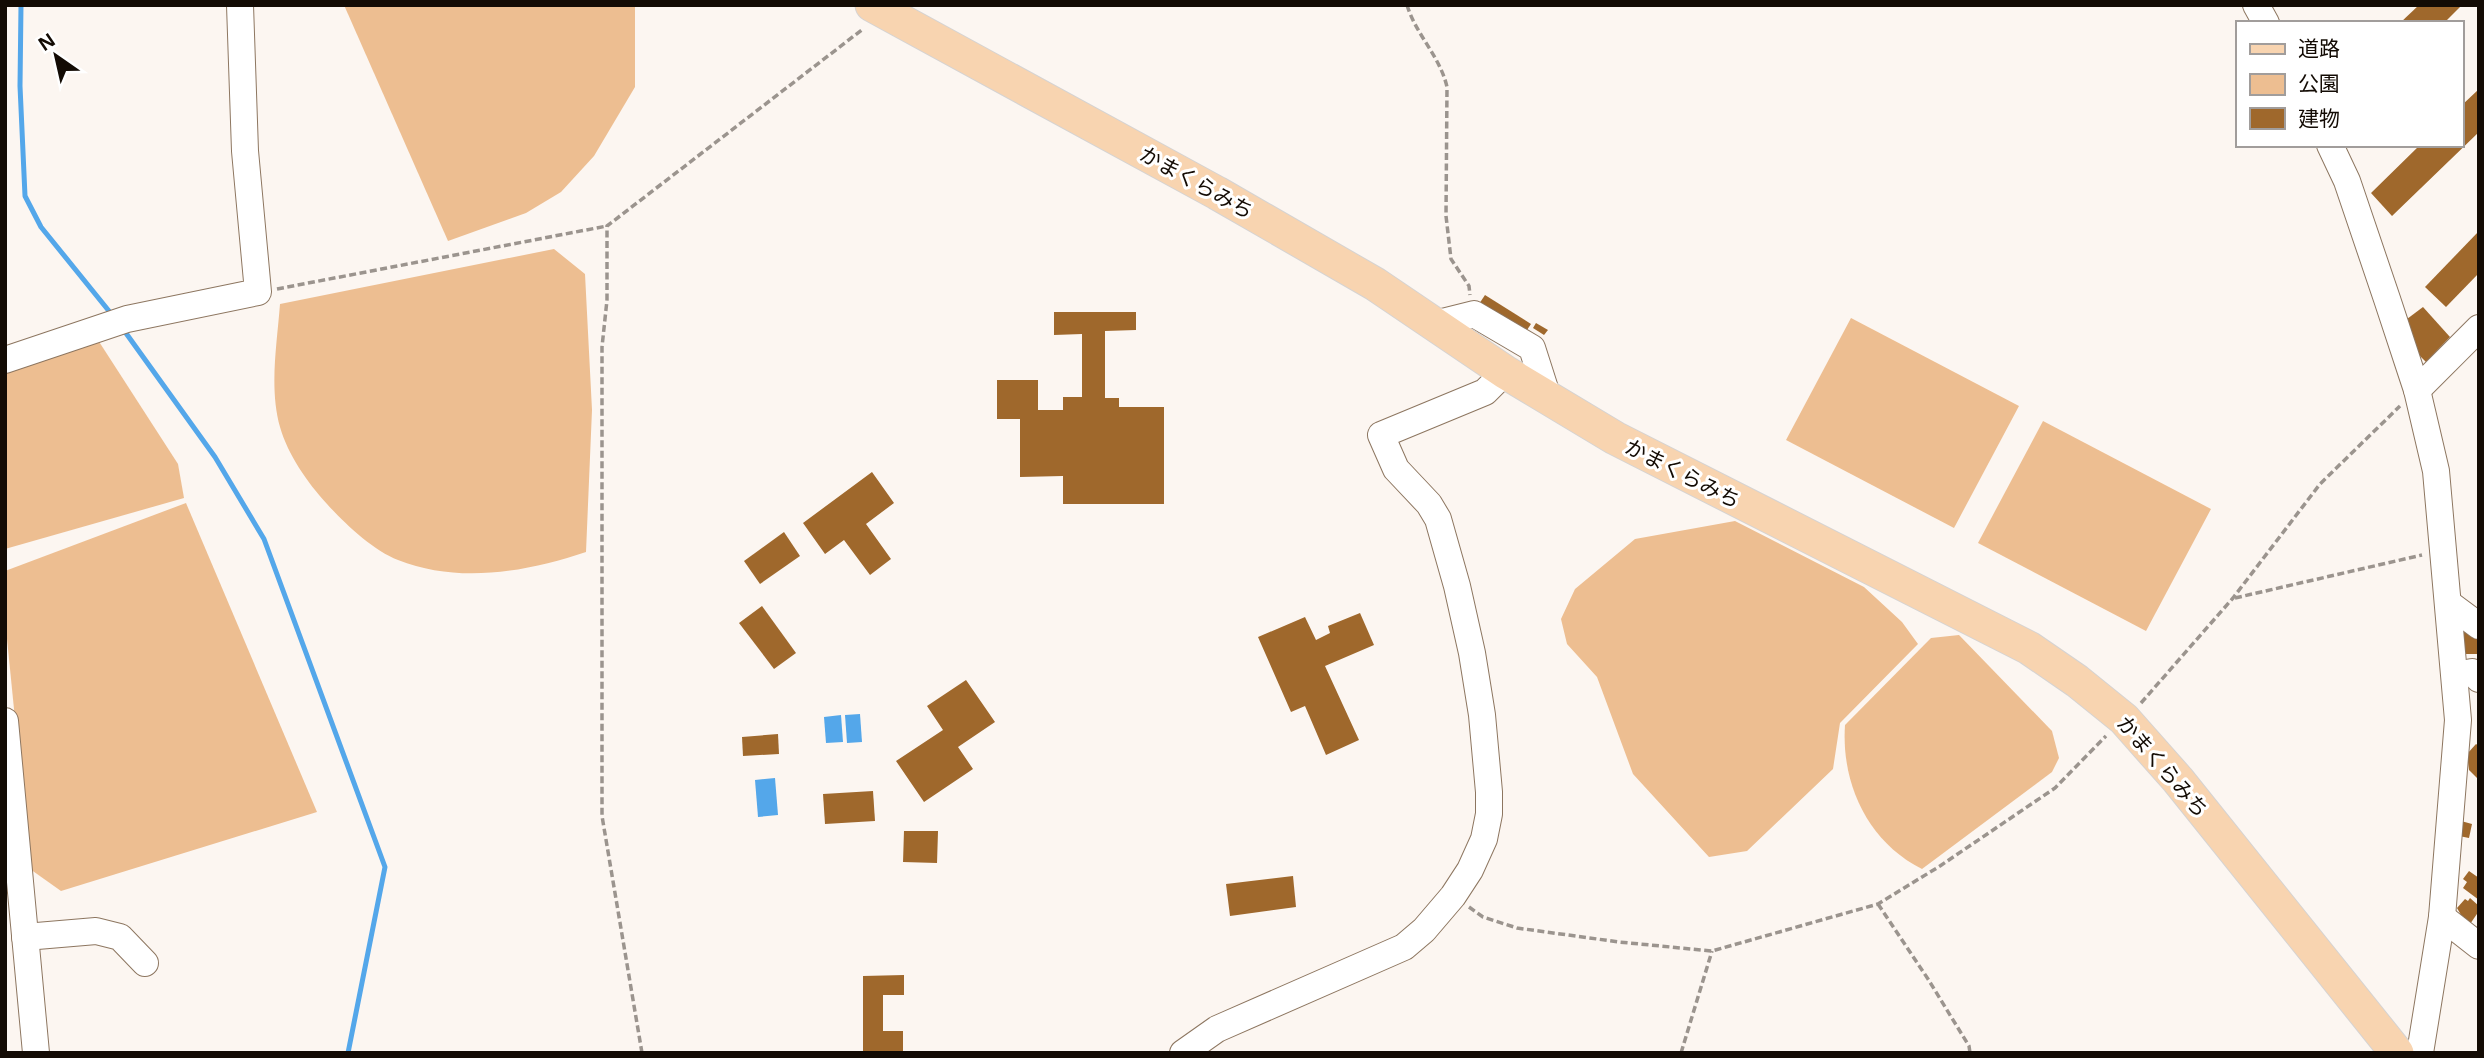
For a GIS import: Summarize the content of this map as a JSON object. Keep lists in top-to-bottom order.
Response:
{
  "streets": {
    "main road": ["かまくらみち"]
  },
  "legend": ["道路", "公園", "建物"],
  "north": "top left"
}
